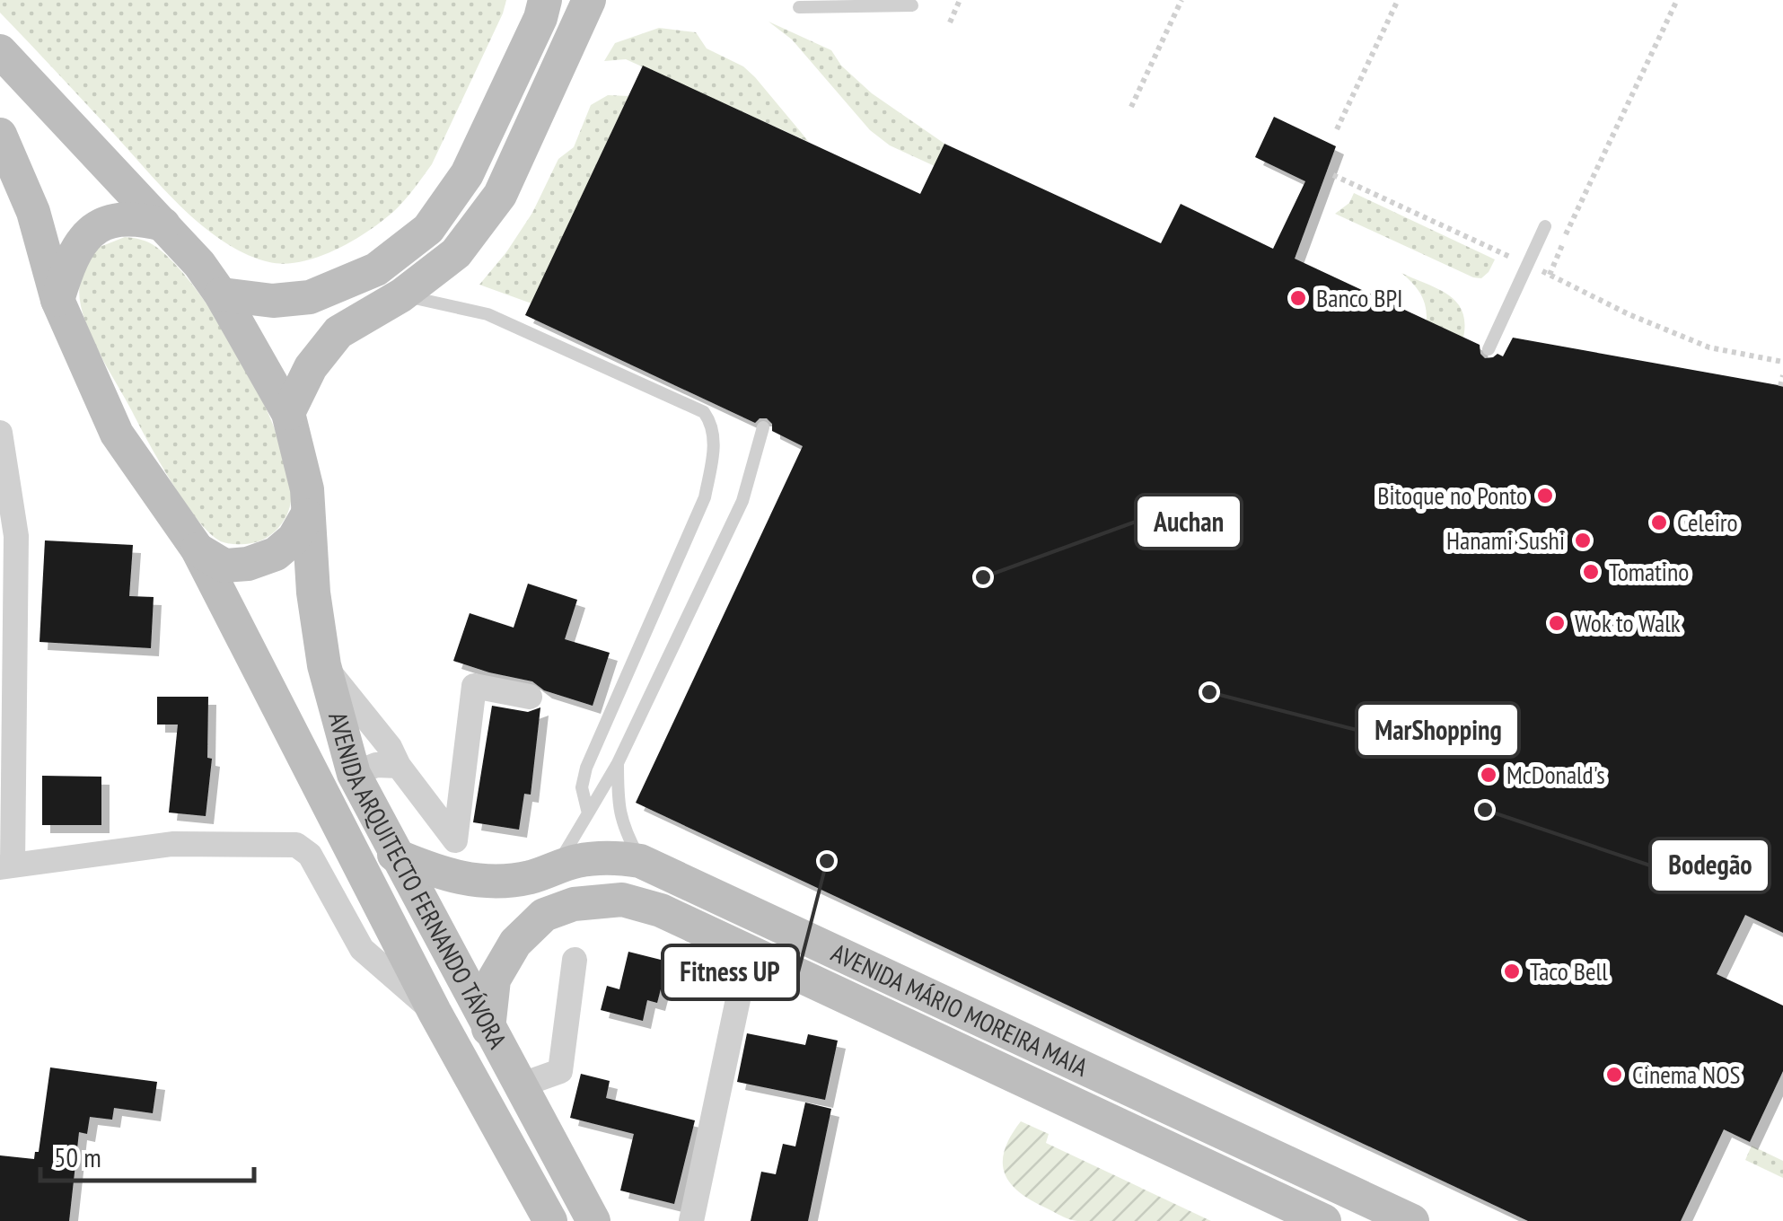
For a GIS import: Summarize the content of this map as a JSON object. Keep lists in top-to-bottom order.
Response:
{
  "streets": {
    "main road": ["AVENIDA ARQUITECTO FERNANDO TÁVORA", "AVENIDA MÁRIO MOREIRA MAIA"]
  },
  "crossings": [
    ["AVENIDA ARQUITECTO FERNANDO TÁVORA", "AVENIDA MÁRIO MOREIRA MAIA"]
  ],
  "places": [
    "Banco BPI",
    "Bitoque no Ponto",
    "Celeiro",
    "Hanami Sushi",
    "Tomatino",
    "Auchan",
    "Wok to Walk",
    "MarShopping",
    "McDonald's",
    "Bodegão",
    "Fitness UP",
    "Taco Bell",
    "Cinema NOS"
  ],
  "scale_bar": "50 m"
}
